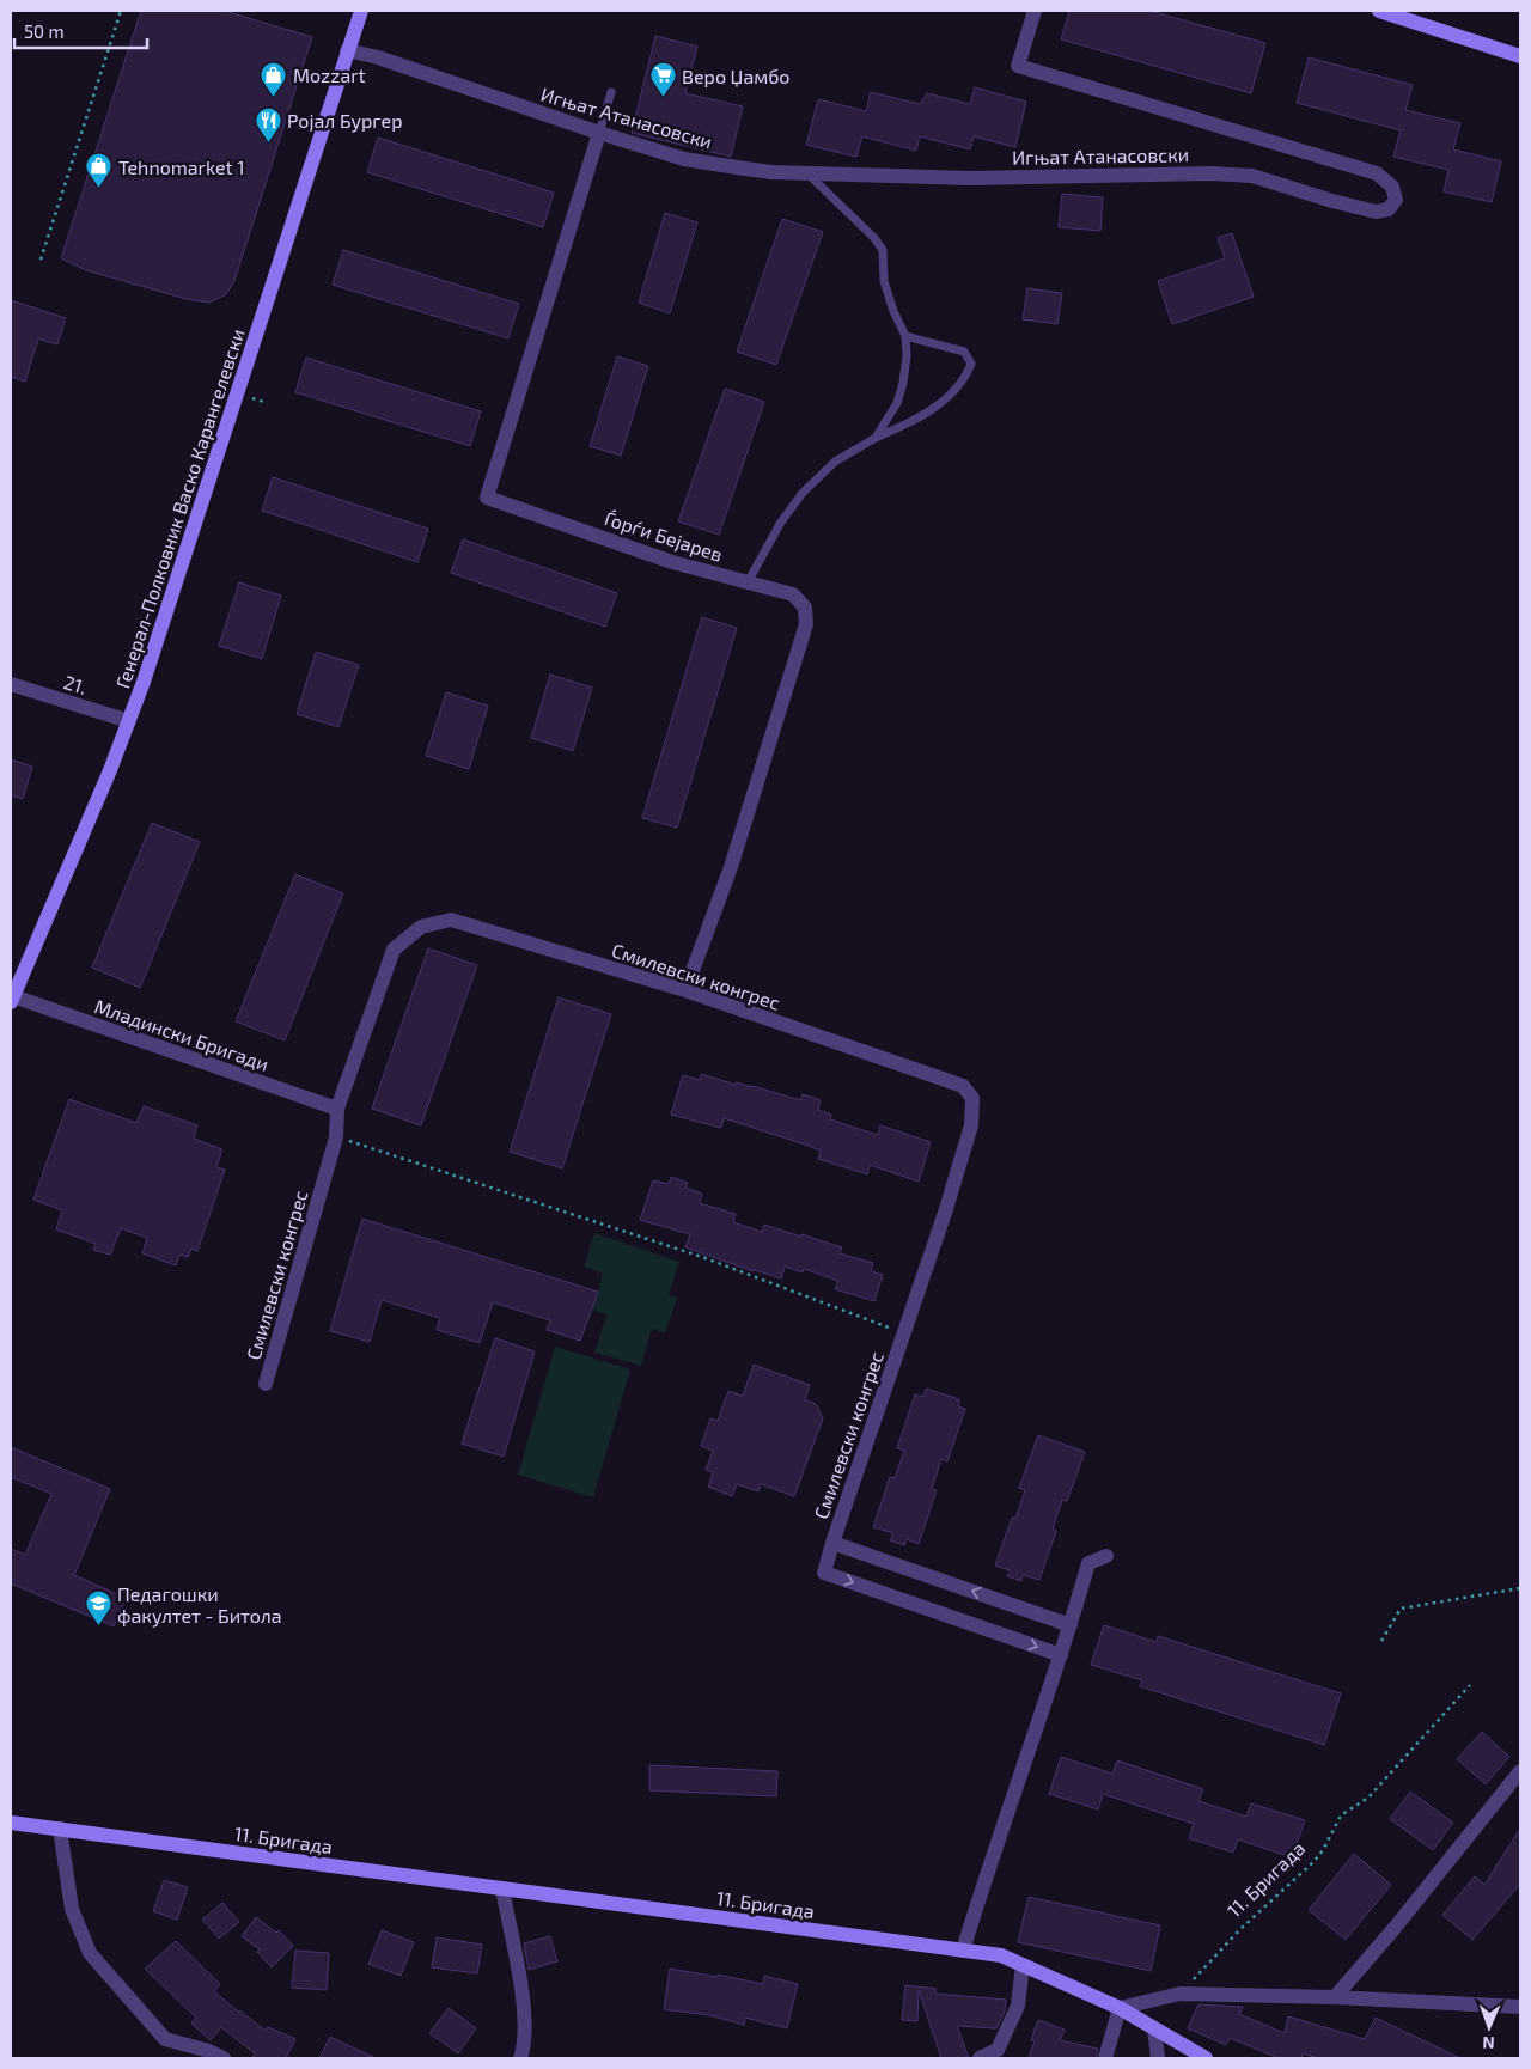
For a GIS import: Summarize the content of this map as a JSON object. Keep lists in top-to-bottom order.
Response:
{
  "streets": {
    "main road": ["Генерал-Полковник Васко Карангелевски", "11. Бригада"],
    "street": [
      "Игњат Атанасовски",
      "Ѓорѓи Бејарев",
      "21.",
      "Смилевски конгрес",
      "Младински Бригади"
    ]
  },
  "crossings": [
    ["Игњат Атанасовски", "Генерал-Полковник Васко Карангелевски"],
    ["Игњат Атанасовски", "Ѓорѓи Бејарев"],
    ["Генерал-Полковник Васко Карангелевски", "21."],
    ["Генерал-Полковник Васко Карангелевски", "Младински Бригади"],
    ["Ѓорѓи Бејарев", "Смилевски конгрес"],
    ["Смилевски конгрес", "Младински Бригади"]
  ],
  "places": {
    "shop": ["Mozzart", "Tehnomarket 1"],
    "supermarket": ["Веро Џамбо"],
    "restaurant": ["Ројал Бургер"],
    "school or university": ["Педагошки факултет - Битола"]
  },
  "scale_bar": "50 m",
  "north": "bottom"
}
